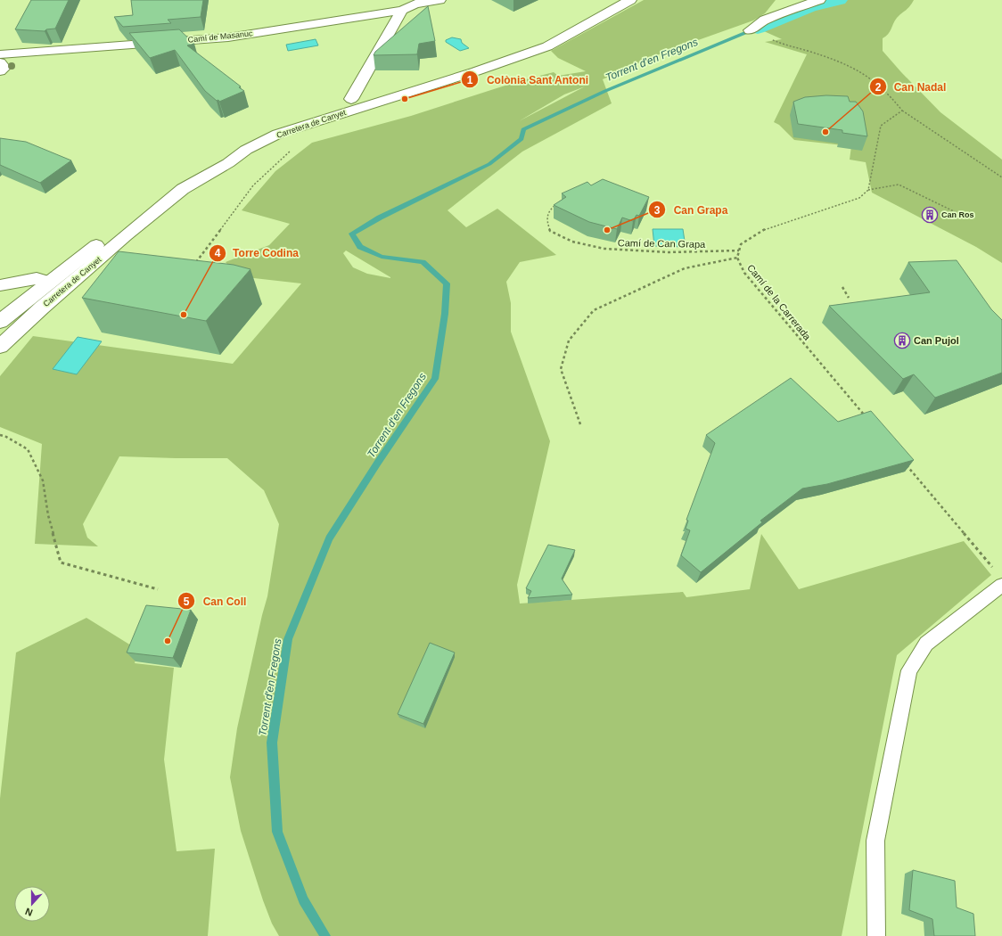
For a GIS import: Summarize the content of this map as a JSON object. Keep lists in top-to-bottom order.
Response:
{
  "streets": {
    "street": ["Camí de Masanuc", "Carretera de Canyet"],
    "path": ["Camí de Can Grapa", "Camí de la Carrerada"]
  },
  "crossings": [
    ["Camí de Can Grapa", "Camí de la Carrerada"]
  ],
  "water": ["Torrent d'en Fregons"],
  "places": {
    "other": [
      "Colònia Sant Antoni",
      "Can Nadal",
      "Can Grapa",
      "Torre Codina",
      "Can Coll"
    ],
    "building": ["Can Ros", "Can Pujol"]
  },
  "north": "bottom"
}
